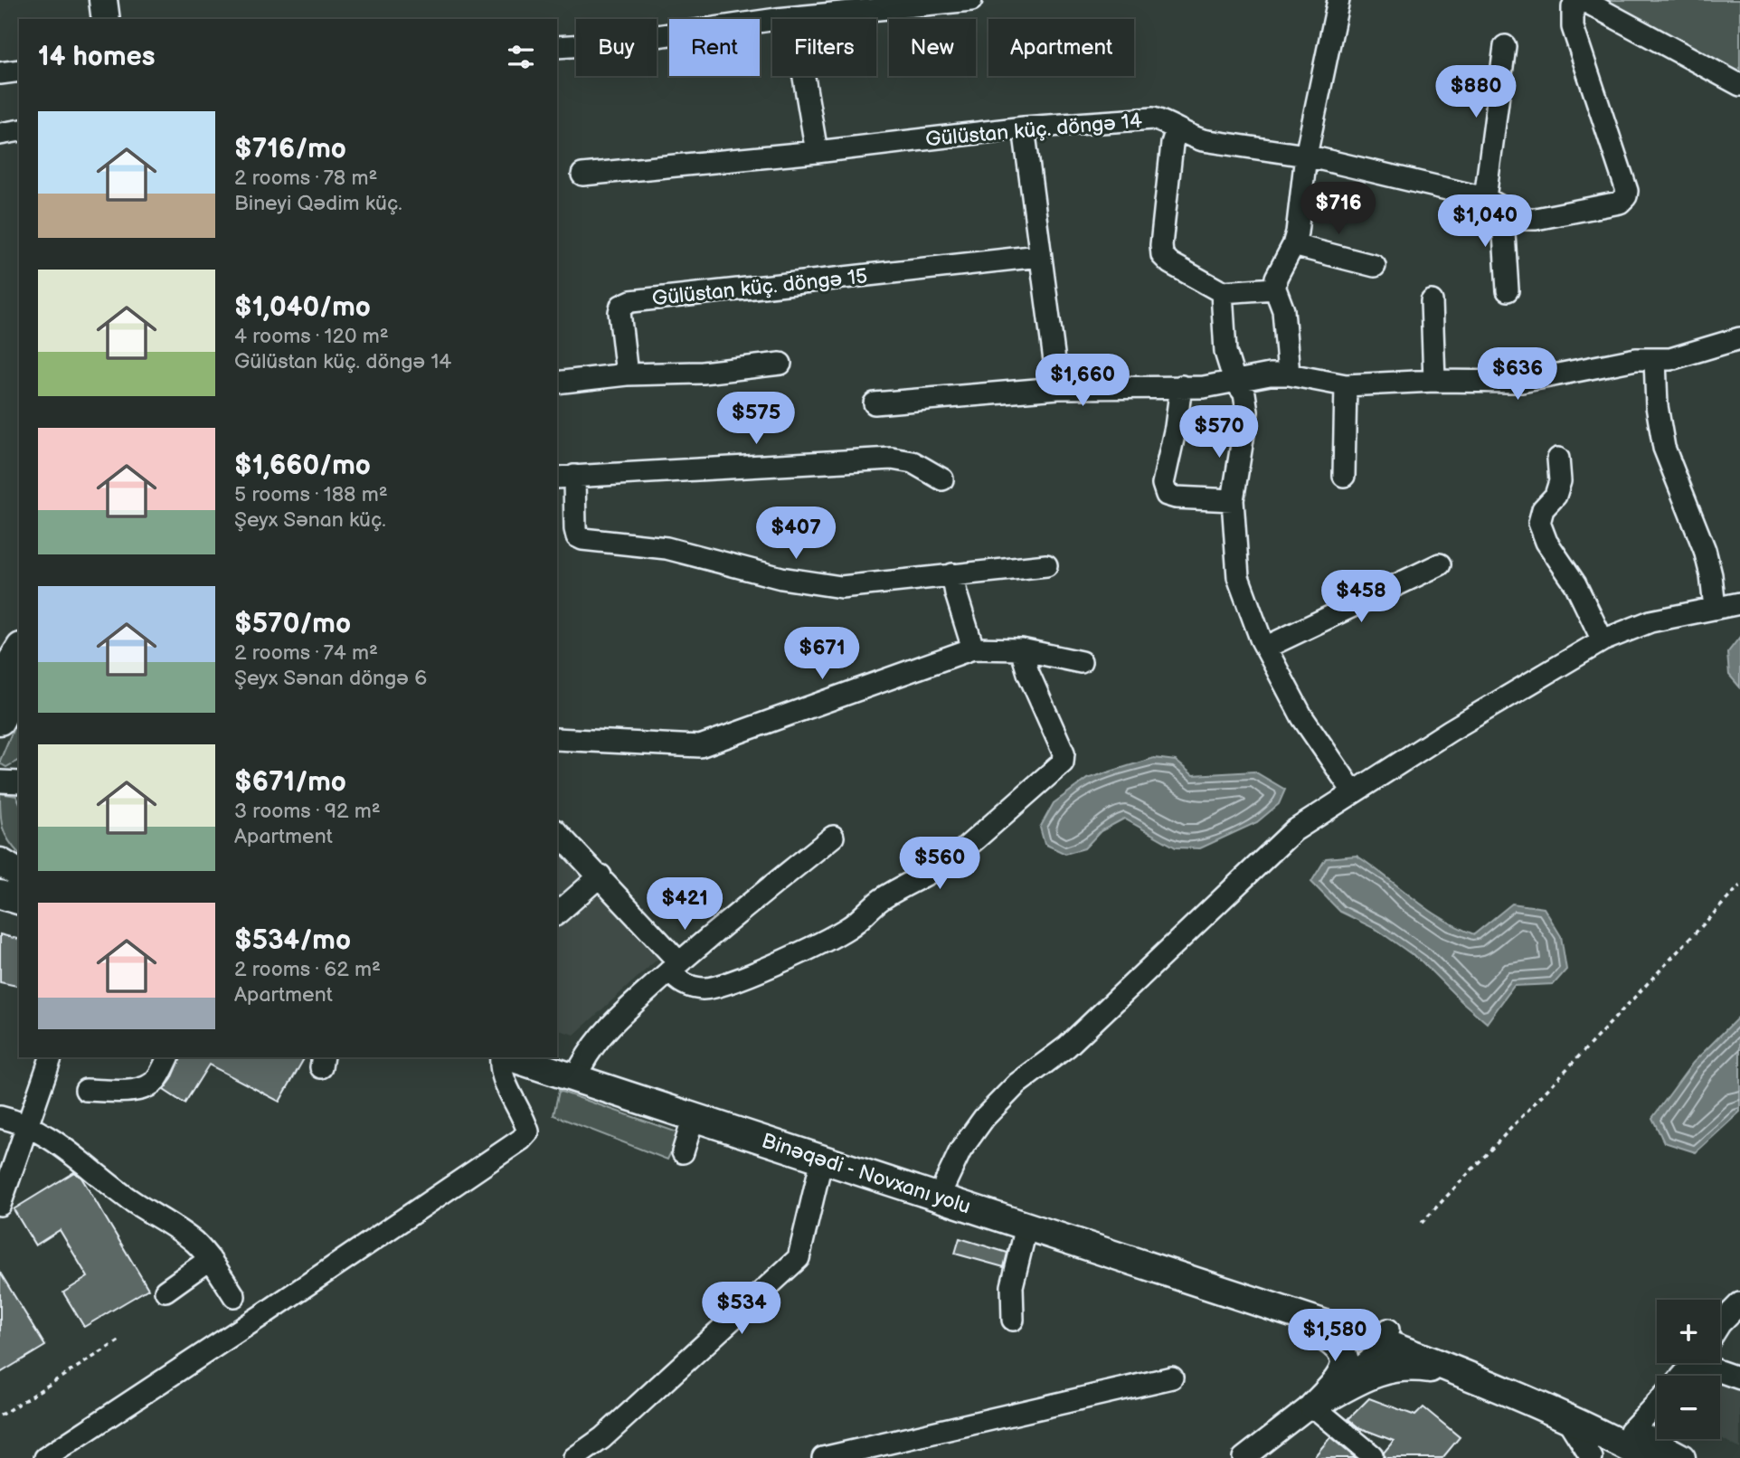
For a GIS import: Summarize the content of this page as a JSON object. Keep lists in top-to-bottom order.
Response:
{
  "streets": {
    "main road": ["Binəqədi - Novxanı yolu"],
    "street": ["Gülüstan küç. döngə 14", "Gülüstan küç. döngə 15"]
  },
  "page": {
    "chip": [
      "Buy",
      "Rent",
      "Filters",
      "New",
      "Apartment"
    ],
    "heading": "14 homes",
    "price": [
      "$880",
      "$716",
      "$1,040",
      "$636",
      "$1,660",
      "$575",
      "$570",
      "$407",
      "$458",
      "$671",
      "$560",
      "$421",
      "$534",
      "$1,580"
    ],
    "list": [
      {
        "name": "$716/mo",
        "note": "2 rooms · 78 m² · Bineyi Qədim küç."
      },
      {
        "name": "$1,040/mo",
        "note": "4 rooms · 120 m² · Gülüstan küç. döngə 14"
      },
      {
        "name": "$1,660/mo",
        "note": "5 rooms · 188 m² · Şeyx Sənan küç."
      },
      {
        "name": "$570/mo",
        "note": "2 rooms · 74 m² · Şeyx Sənan döngə 6"
      },
      {
        "name": "$671/mo",
        "note": "3 rooms · 92 m² · Apartment"
      },
      {
        "name": "$534/mo",
        "note": "2 rooms · 62 m² · Apartment"
      }
    ],
    "map_buttons": ["+", "−"]
  }
}
